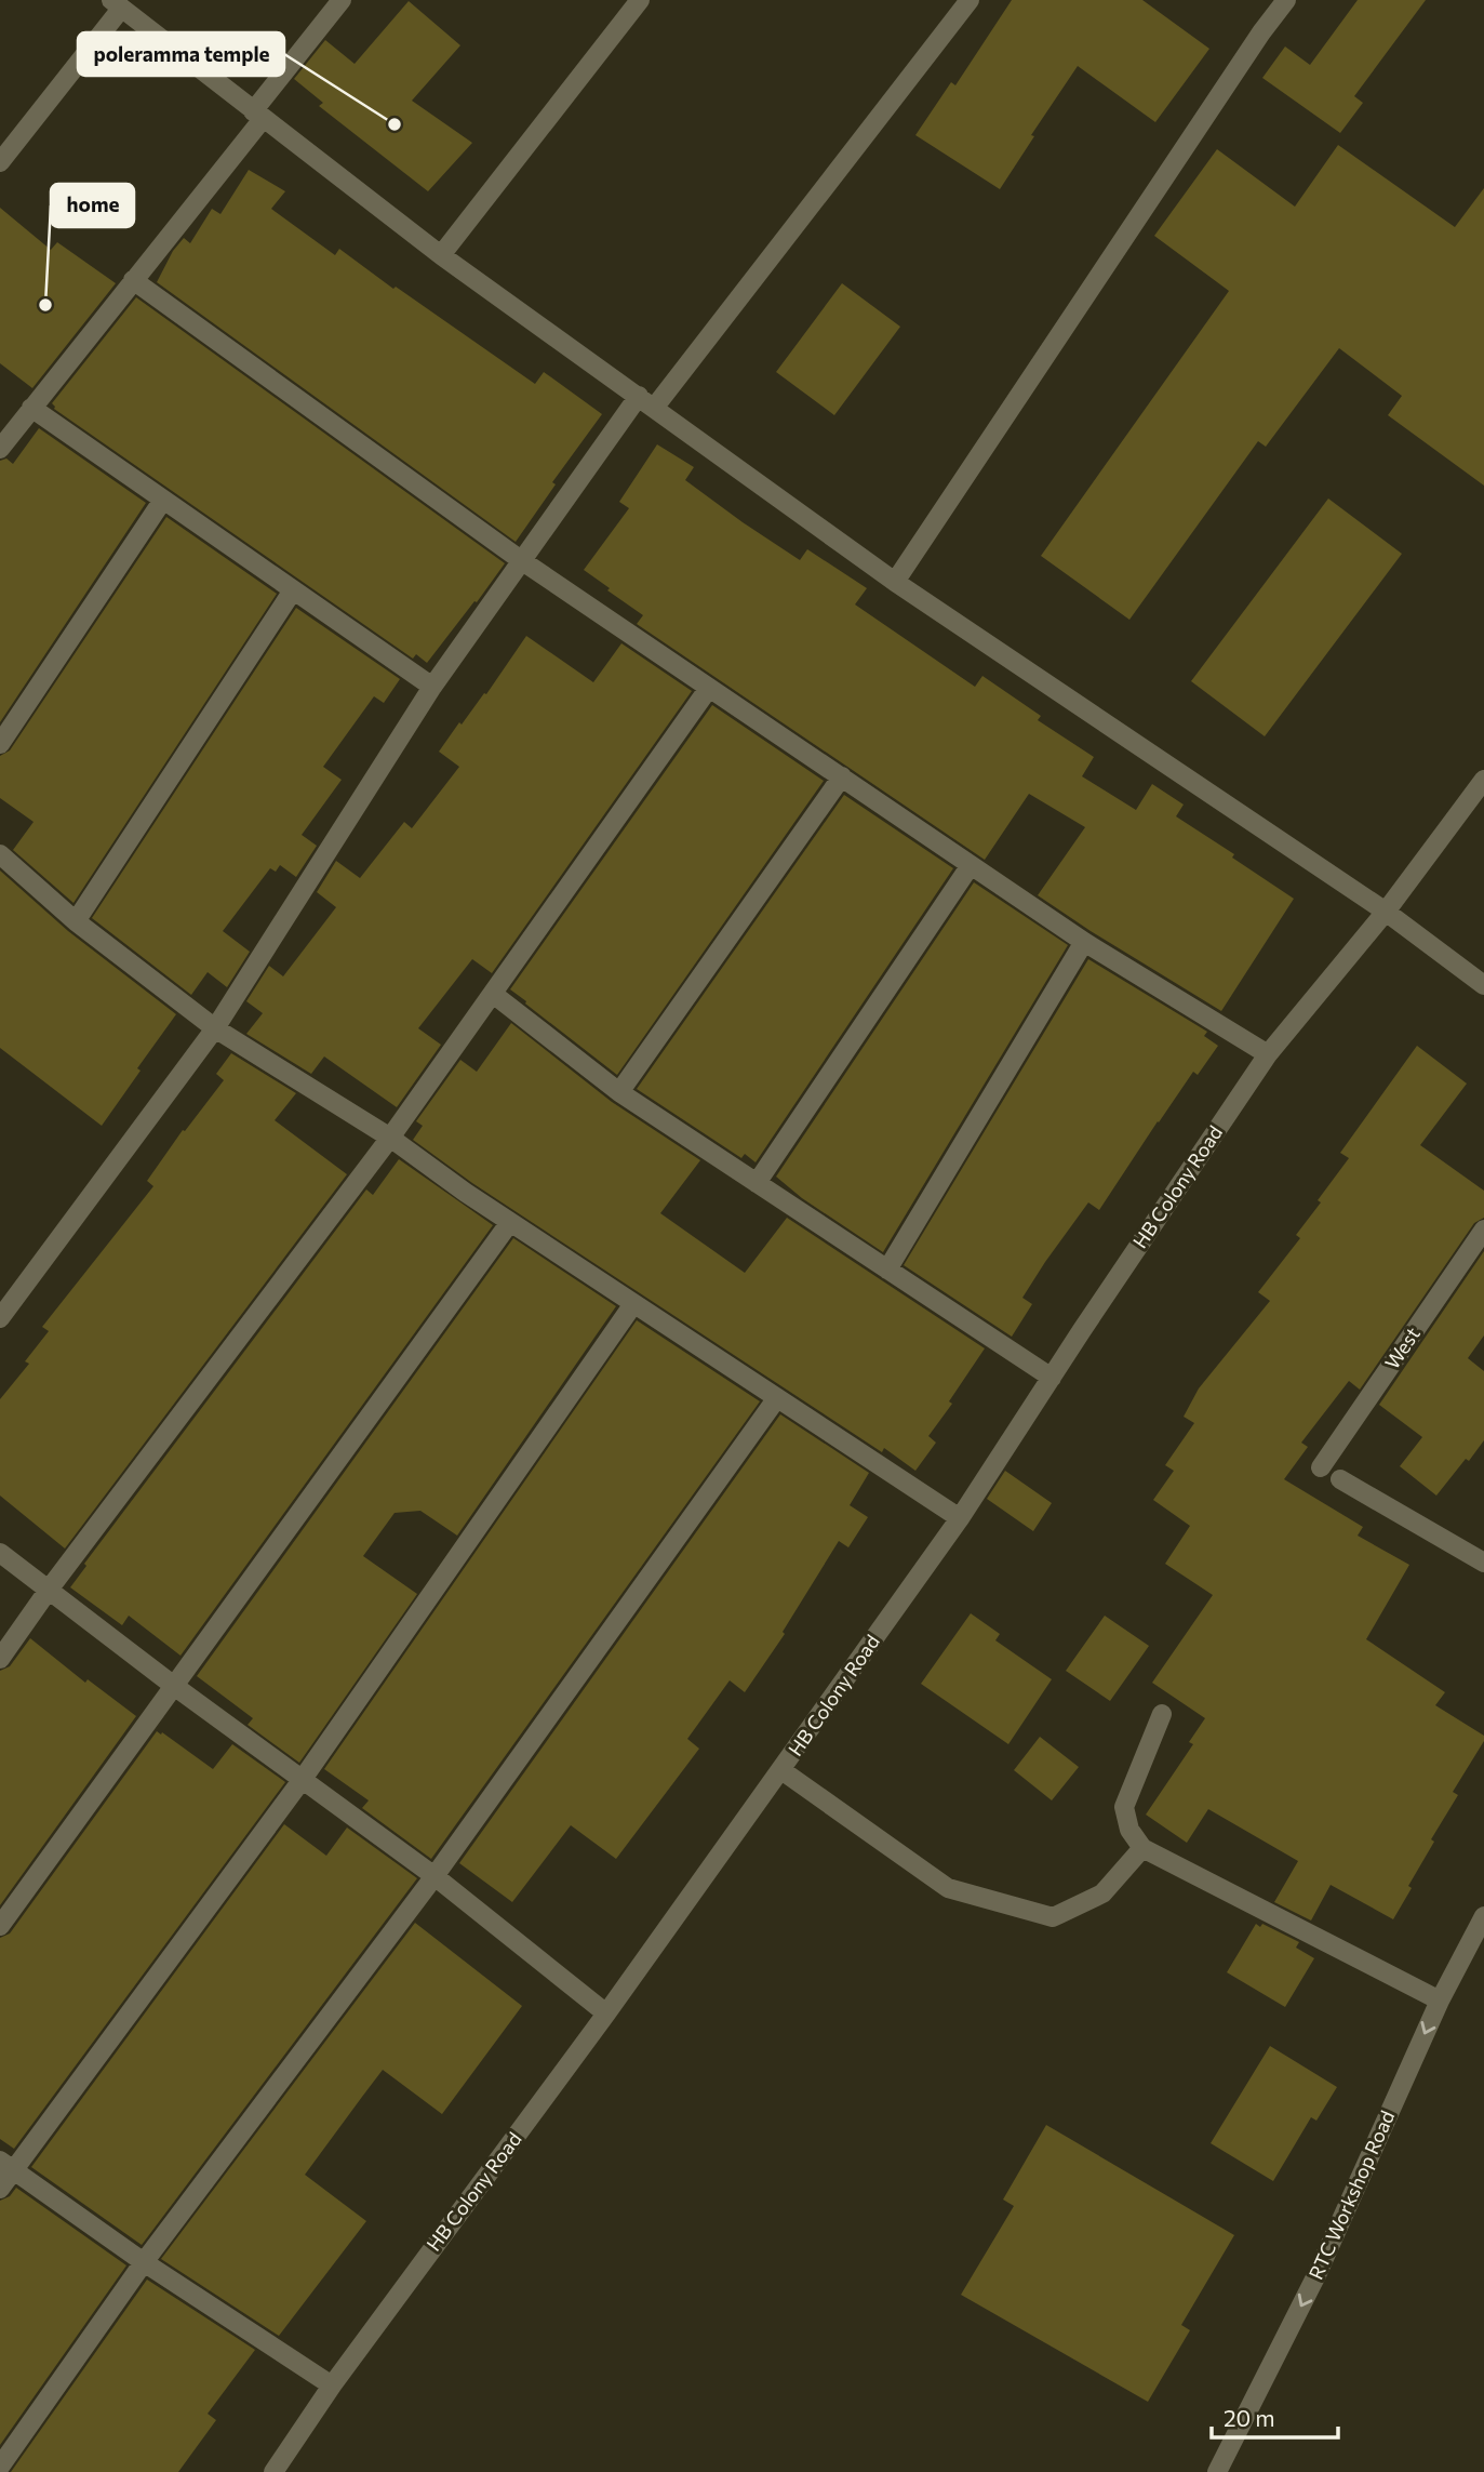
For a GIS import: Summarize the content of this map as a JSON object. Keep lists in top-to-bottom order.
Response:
{
  "streets": {
    "street": ["HB Colony Road", "West", "RTC Workshop Road"]
  },
  "one_way": ["RTC Workshop Road"],
  "places": ["poleramma temple", "home"],
  "scale_bar": "20 m"
}
